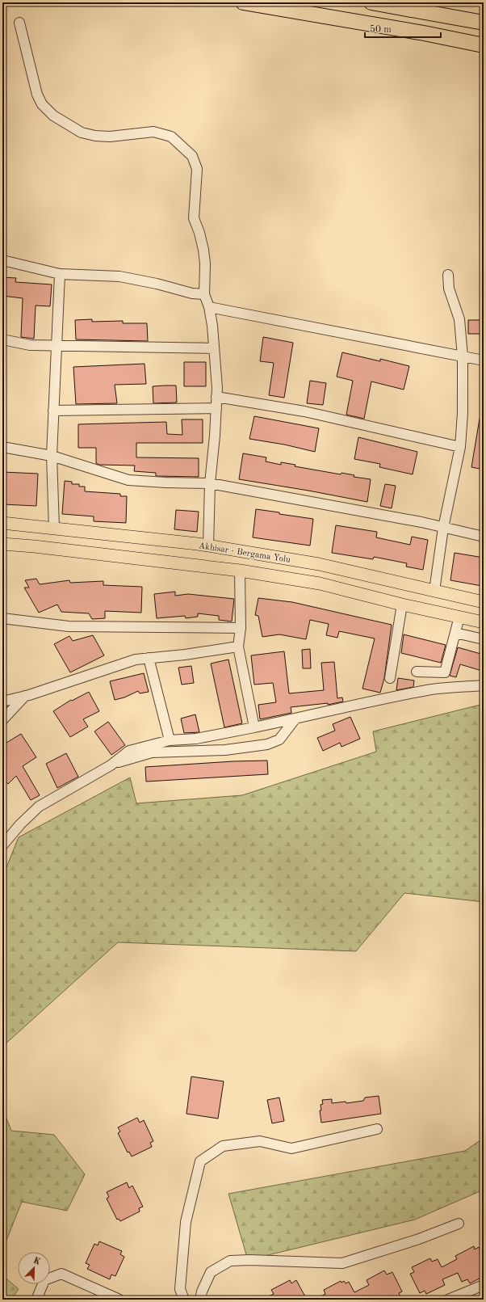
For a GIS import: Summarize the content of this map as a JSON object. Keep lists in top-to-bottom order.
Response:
{
  "streets": {
    "main road": ["Akhisar - Bergama Yolu"]
  },
  "scale_bar": "50 m",
  "north": "top right"
}
